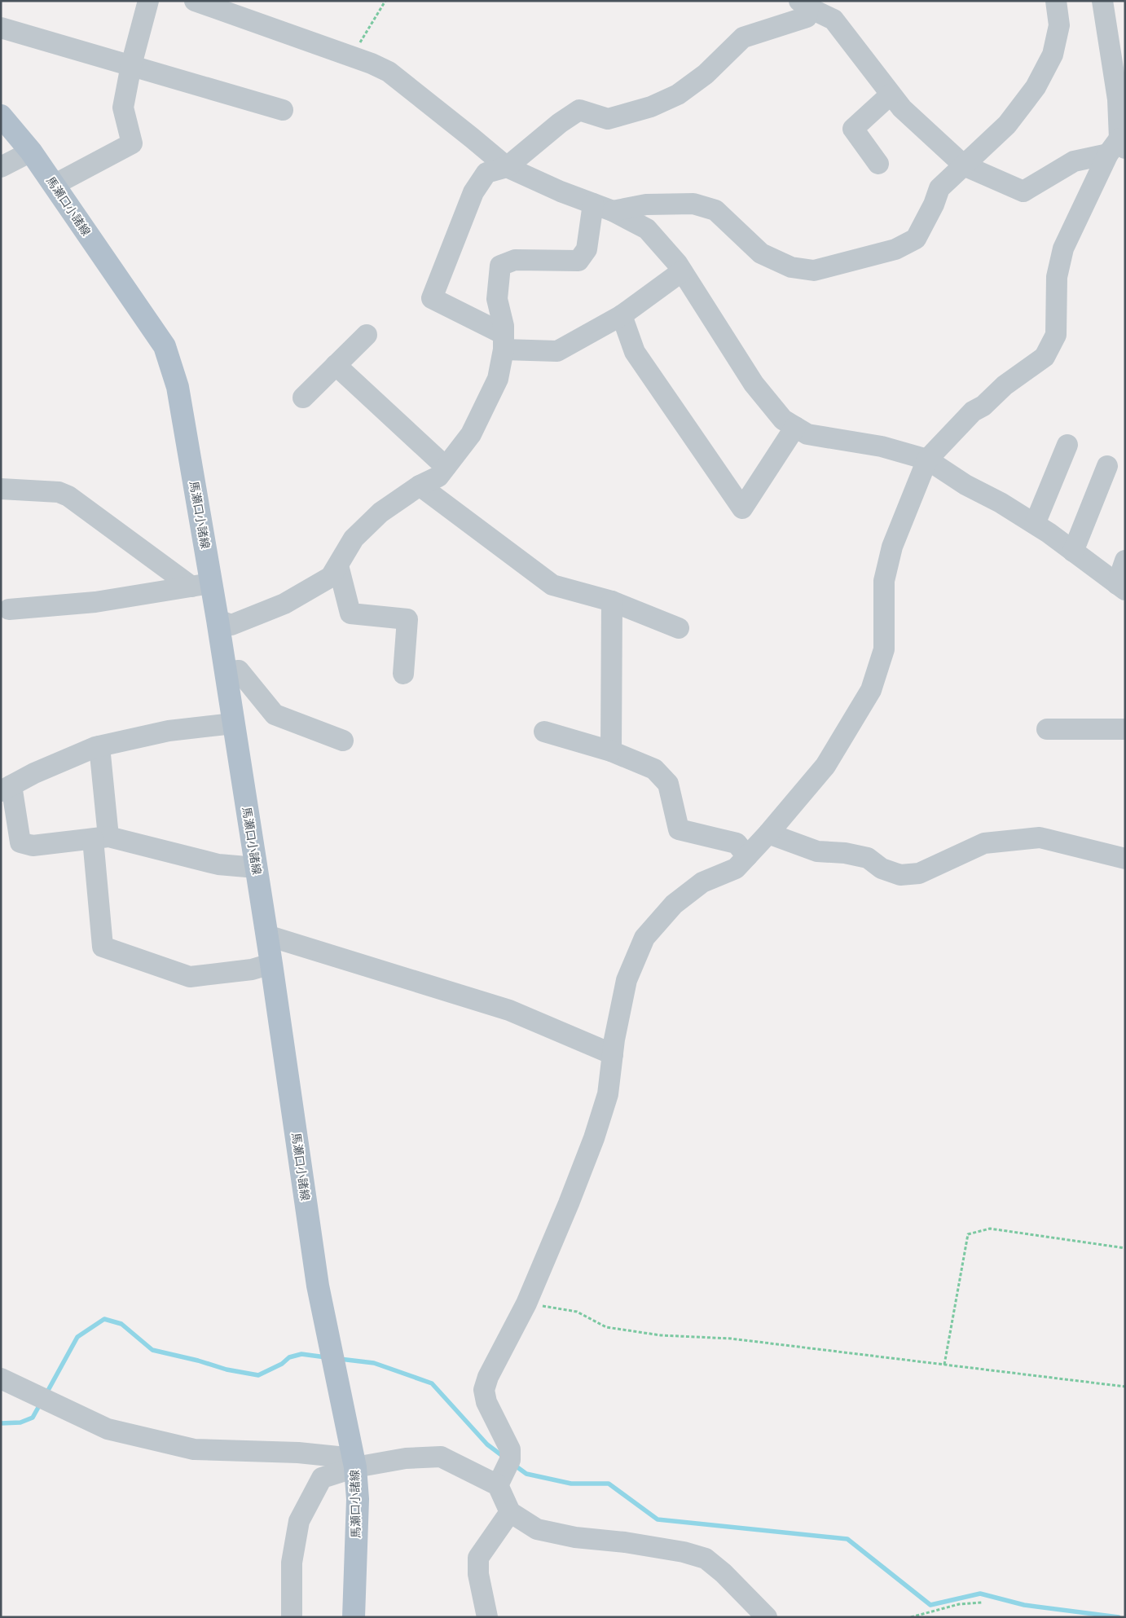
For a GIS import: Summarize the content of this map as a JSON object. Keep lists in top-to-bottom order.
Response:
{
  "streets": {
    "main road": ["馬瀬口小諸線"]
  }
}
